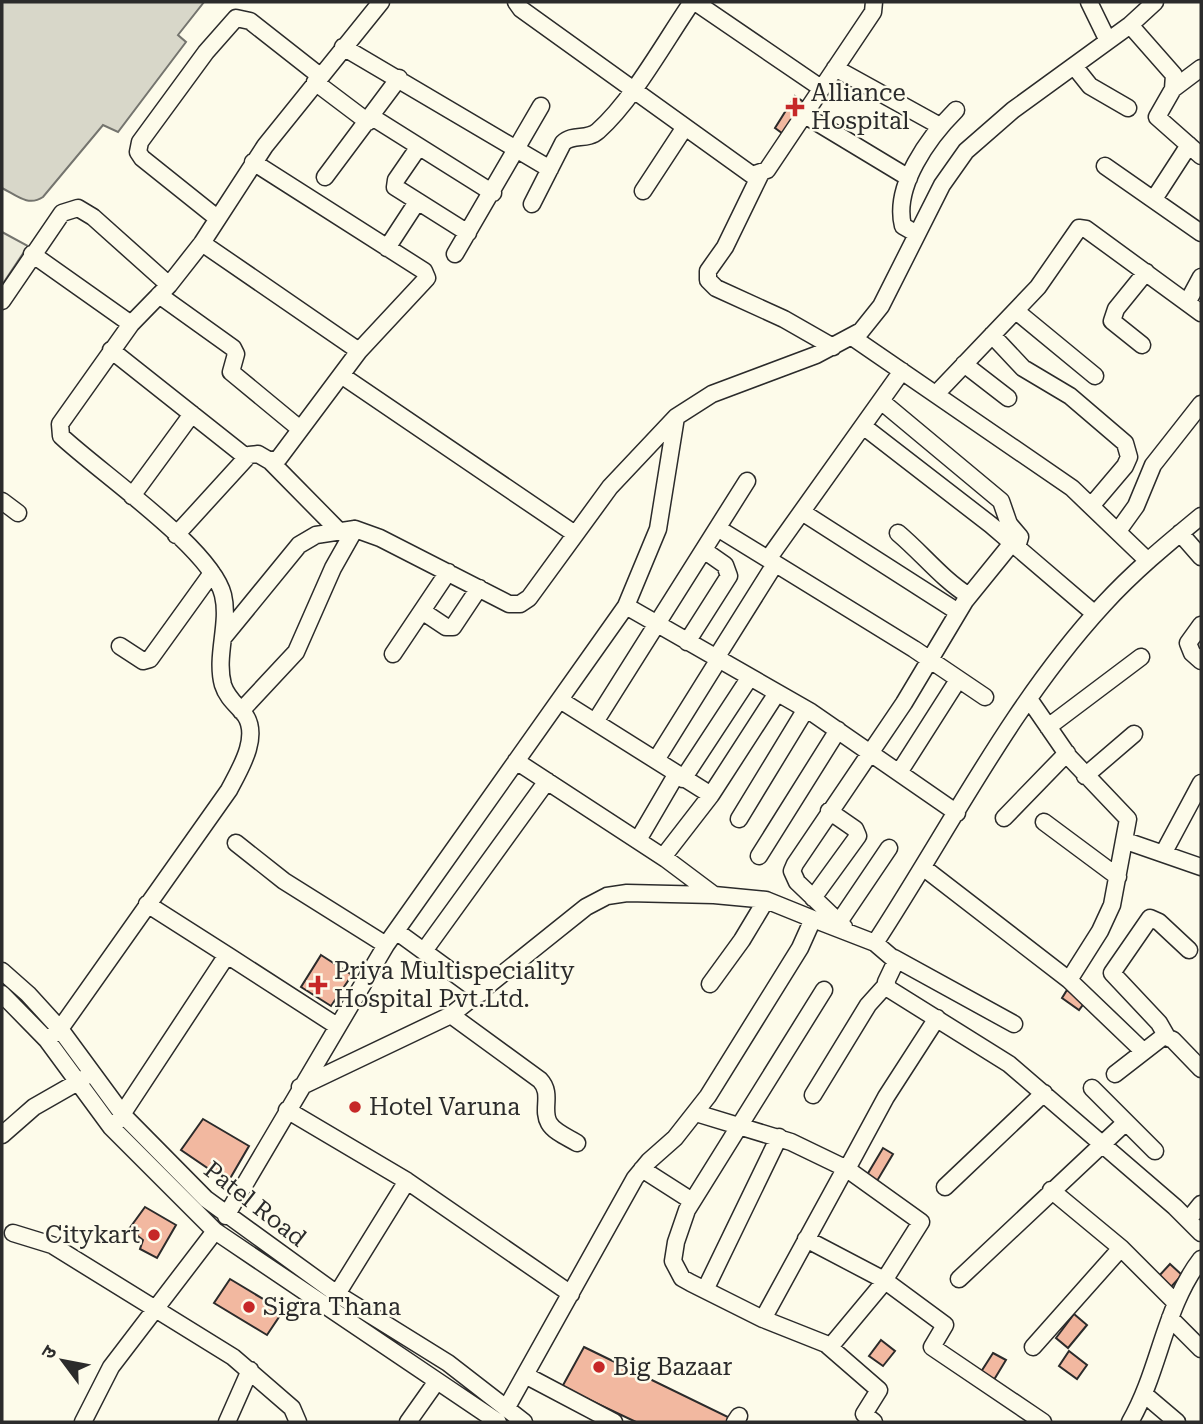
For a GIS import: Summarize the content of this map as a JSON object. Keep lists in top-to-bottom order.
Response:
{
  "streets": {
    "street": ["Patel Road"]
  },
  "places": {
    "health": ["Alliance Hospital", "Priya Multispeciality Hospital Pvt.Ltd."],
    "other": [
      "Hotel Varuna",
      "Citykart",
      "Sigra Thana",
      "Big Bazaar"
    ]
  },
  "north": "top left"
}
